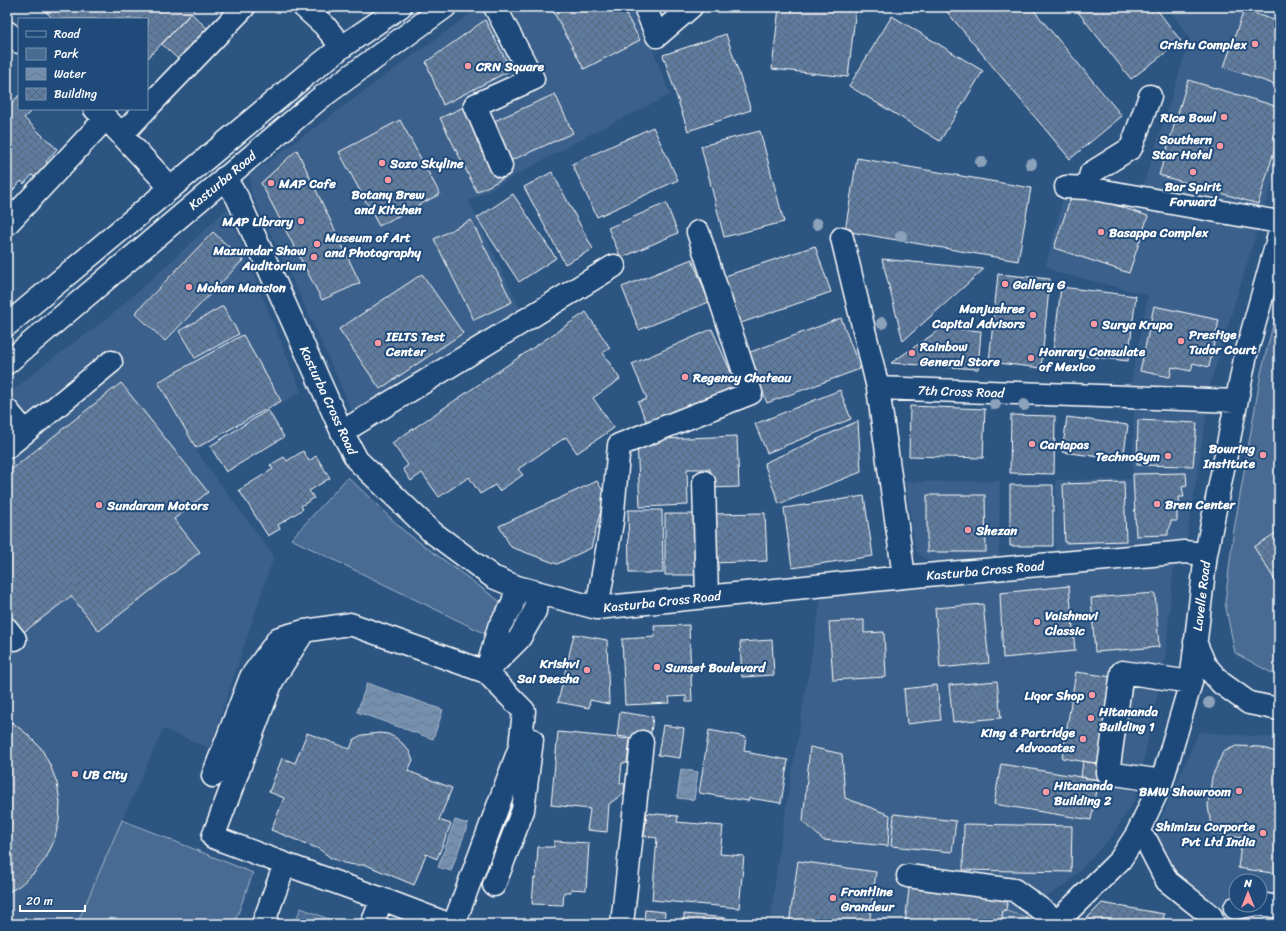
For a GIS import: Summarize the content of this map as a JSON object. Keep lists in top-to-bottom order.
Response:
{
  "streets": {
    "street": [
      "Kasturba Road",
      "7th Cross Road",
      "Kasturba Cross Road",
      "Lavelle Road"
    ]
  },
  "crossings": [
    ["Kasturba Road", "Kasturba Cross Road"],
    ["7th Cross Road", "Lavelle Road"],
    ["Kasturba Cross Road", "Lavelle Road"]
  ],
  "places": [
    "Cristu Complex",
    "CRN Square",
    "Rice Bowl",
    "Southern Star Hotel",
    "Sozo Skyline",
    "Bar Spirit Forward",
    "Botany Brew and Kitchen",
    "MAP Cafe",
    "MAP Library",
    "Basappa Complex",
    "Museum of Art and Photography",
    "Mazumdar Shaw Auditorium",
    "Gallery G",
    "Mohan Mansion",
    "Manjushree Capital Advisors",
    "Surya Krupa",
    "Prestige Tudor Court",
    "IELTS Test Center",
    "Rainbow General Store",
    "Honrary Consulate of Mexico",
    "Regency Chateau",
    "Cariapas",
    "Bowring Institute",
    "TechnoGym",
    "Bren Center",
    "Sundaram Motors",
    "Shezan",
    "Vaishnavi Classic",
    "Sunset Boulevard",
    "Krishvi Sai Deesha",
    "Liqor Shop",
    "Hitananda Building 1",
    "King & Partridge Advocates",
    "UB City",
    "BMW Showroom",
    "Hitananda Building 2",
    "Shimizu Corporte Pvt Ltd India",
    "Frontline Grandeur"
  ],
  "legend": [
    "Road",
    "Park",
    "Water",
    "Building"
  ],
  "scale_bar": "20 m",
  "north": "top"
}
